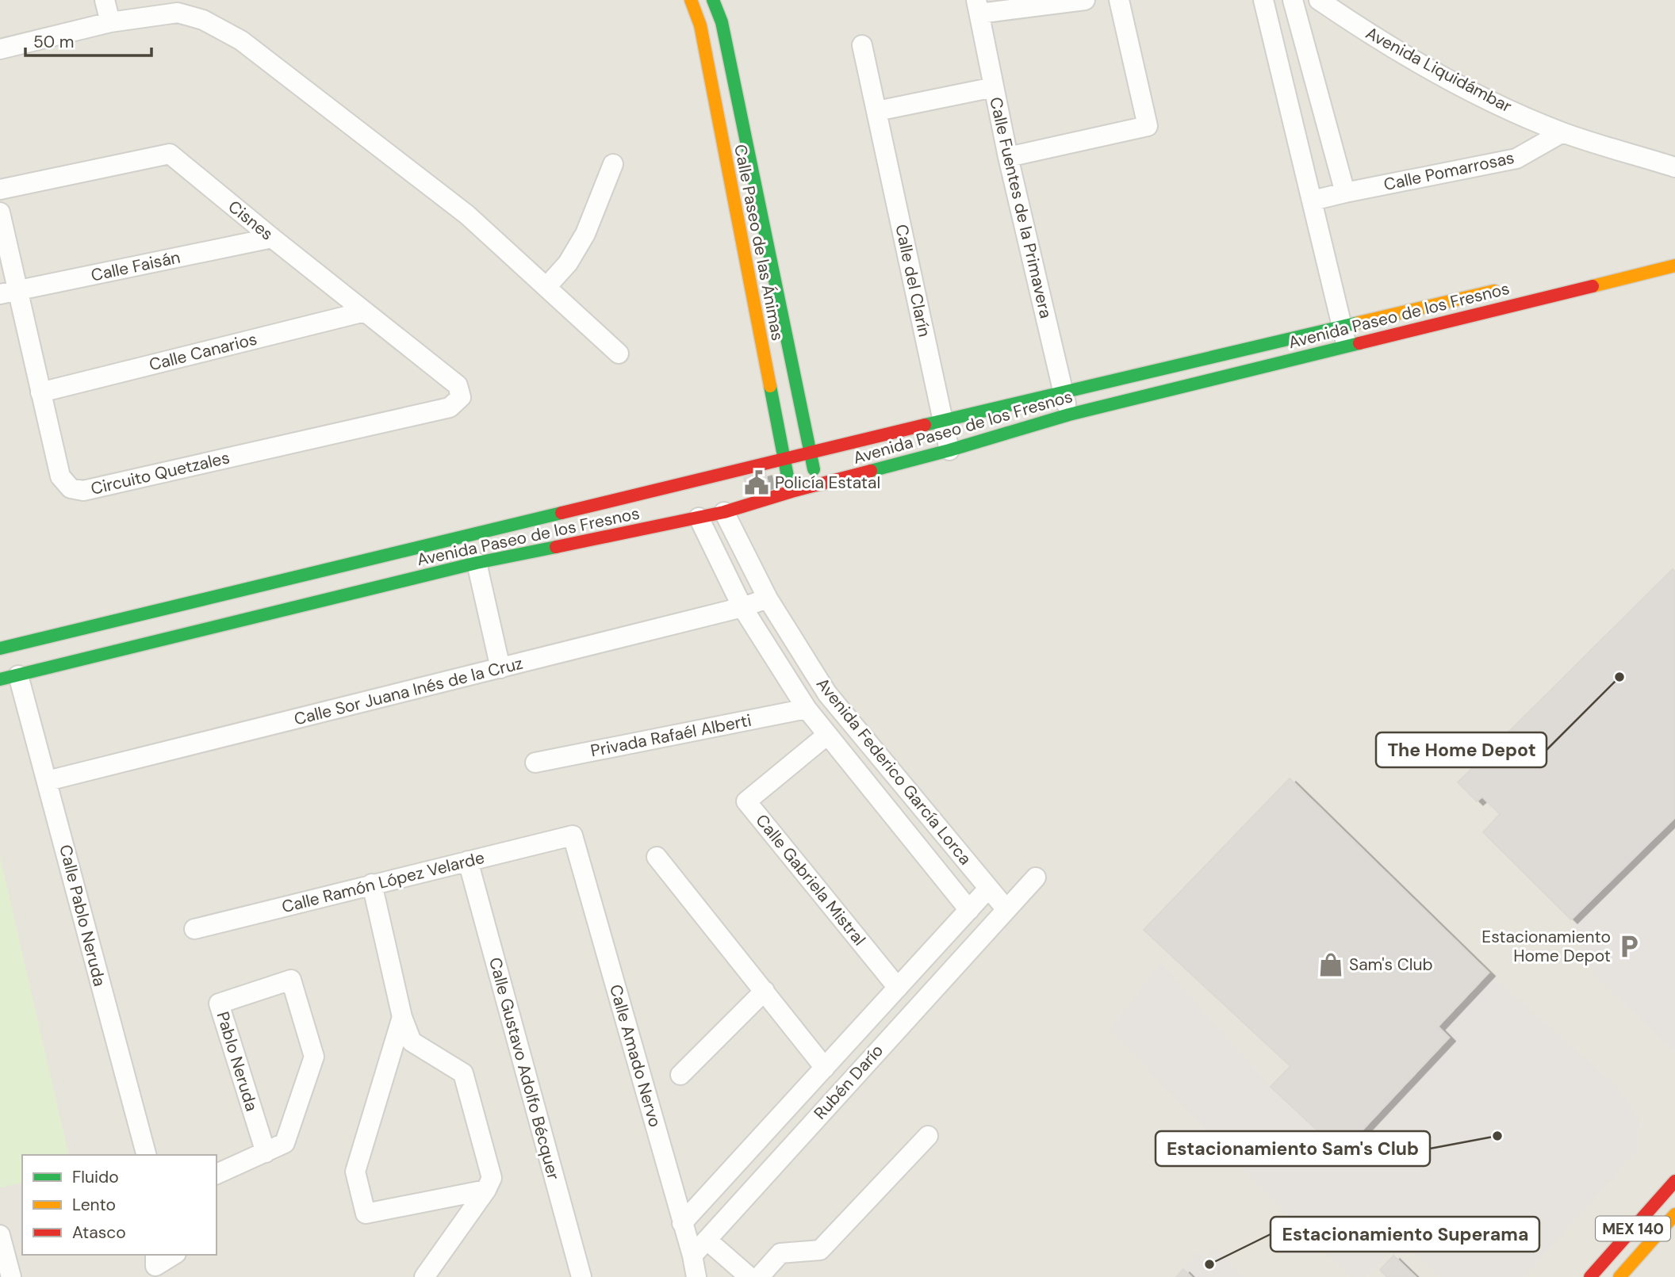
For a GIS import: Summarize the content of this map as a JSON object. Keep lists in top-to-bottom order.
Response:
{
  "streets": {
    "main road": ["Calle Paseo de las Ánimas", "Avenida Paseo de los Fresnos", "MEX 140"],
    "street": [
      "Avenida Liquidámbar",
      "Calle Pomarrosas",
      "Calle Fuentes de la Primavera",
      "Cisnes",
      "Calle Faisán",
      "Calle del Clarín",
      "Calle Canarios",
      "Circuito Quetzales",
      "Calle Sor Juana Inés de la Cruz",
      "Privada Rafaél Alberti",
      "Avenida Federico García Lorca",
      "Calle Gabriela Mistral",
      "Calle Ramón López Velarde",
      "Calle Pablo Neruda",
      "Calle Amado Nervo",
      "Pablo Neruda",
      "Calle Gustavo Adolfo Bécquer",
      "Rubén Darío"
    ]
  },
  "crossings": [
    ["Avenida Liquidámbar", "Calle Pomarrosas"],
    ["Calle Fuentes de la Primavera", "Avenida Paseo de los Fresnos"],
    ["Cisnes", "Calle Faisán"],
    ["Cisnes", "Calle Canarios"],
    ["Cisnes", "Circuito Quetzales"],
    ["Calle Paseo de las Ánimas", "Avenida Paseo de los Fresnos"],
    ["Calle Faisán", "Circuito Quetzales"],
    ["Calle del Clarín", "Avenida Paseo de los Fresnos"],
    ["Avenida Paseo de los Fresnos", "Avenida Federico García Lorca"],
    ["Avenida Paseo de los Fresnos", "Calle Pablo Neruda"],
    ["Calle Canarios", "Circuito Quetzales"],
    ["Calle Sor Juana Inés de la Cruz", "Avenida Federico García Lorca"],
    ["Calle Sor Juana Inés de la Cruz", "Calle Pablo Neruda"],
    ["Privada Rafaél Alberti", "Avenida Federico García Lorca"],
    ["Avenida Federico García Lorca", "Calle Gabriela Mistral"],
    ["Avenida Federico García Lorca", "Rubén Darío"],
    ["Calle Gabriela Mistral", "Rubén Darío"],
    ["Calle Ramón López Velarde", "Calle Amado Nervo"],
    ["Calle Ramón López Velarde", "Calle Gustavo Adolfo Bécquer"],
    ["Calle Amado Nervo", "Rubén Darío"]
  ],
  "places": {
    "public building": ["Policía Estatal"],
    "other": ["The Home Depot", "Estacionamiento Sam's Club", "Estacionamiento Superama"],
    "parking": ["Estacionamiento Home Depot"],
    "shop": ["Sam's Club"]
  },
  "legend": ["Fluido", "Lento", "Atasco"],
  "scale_bar": "50 m"
}
